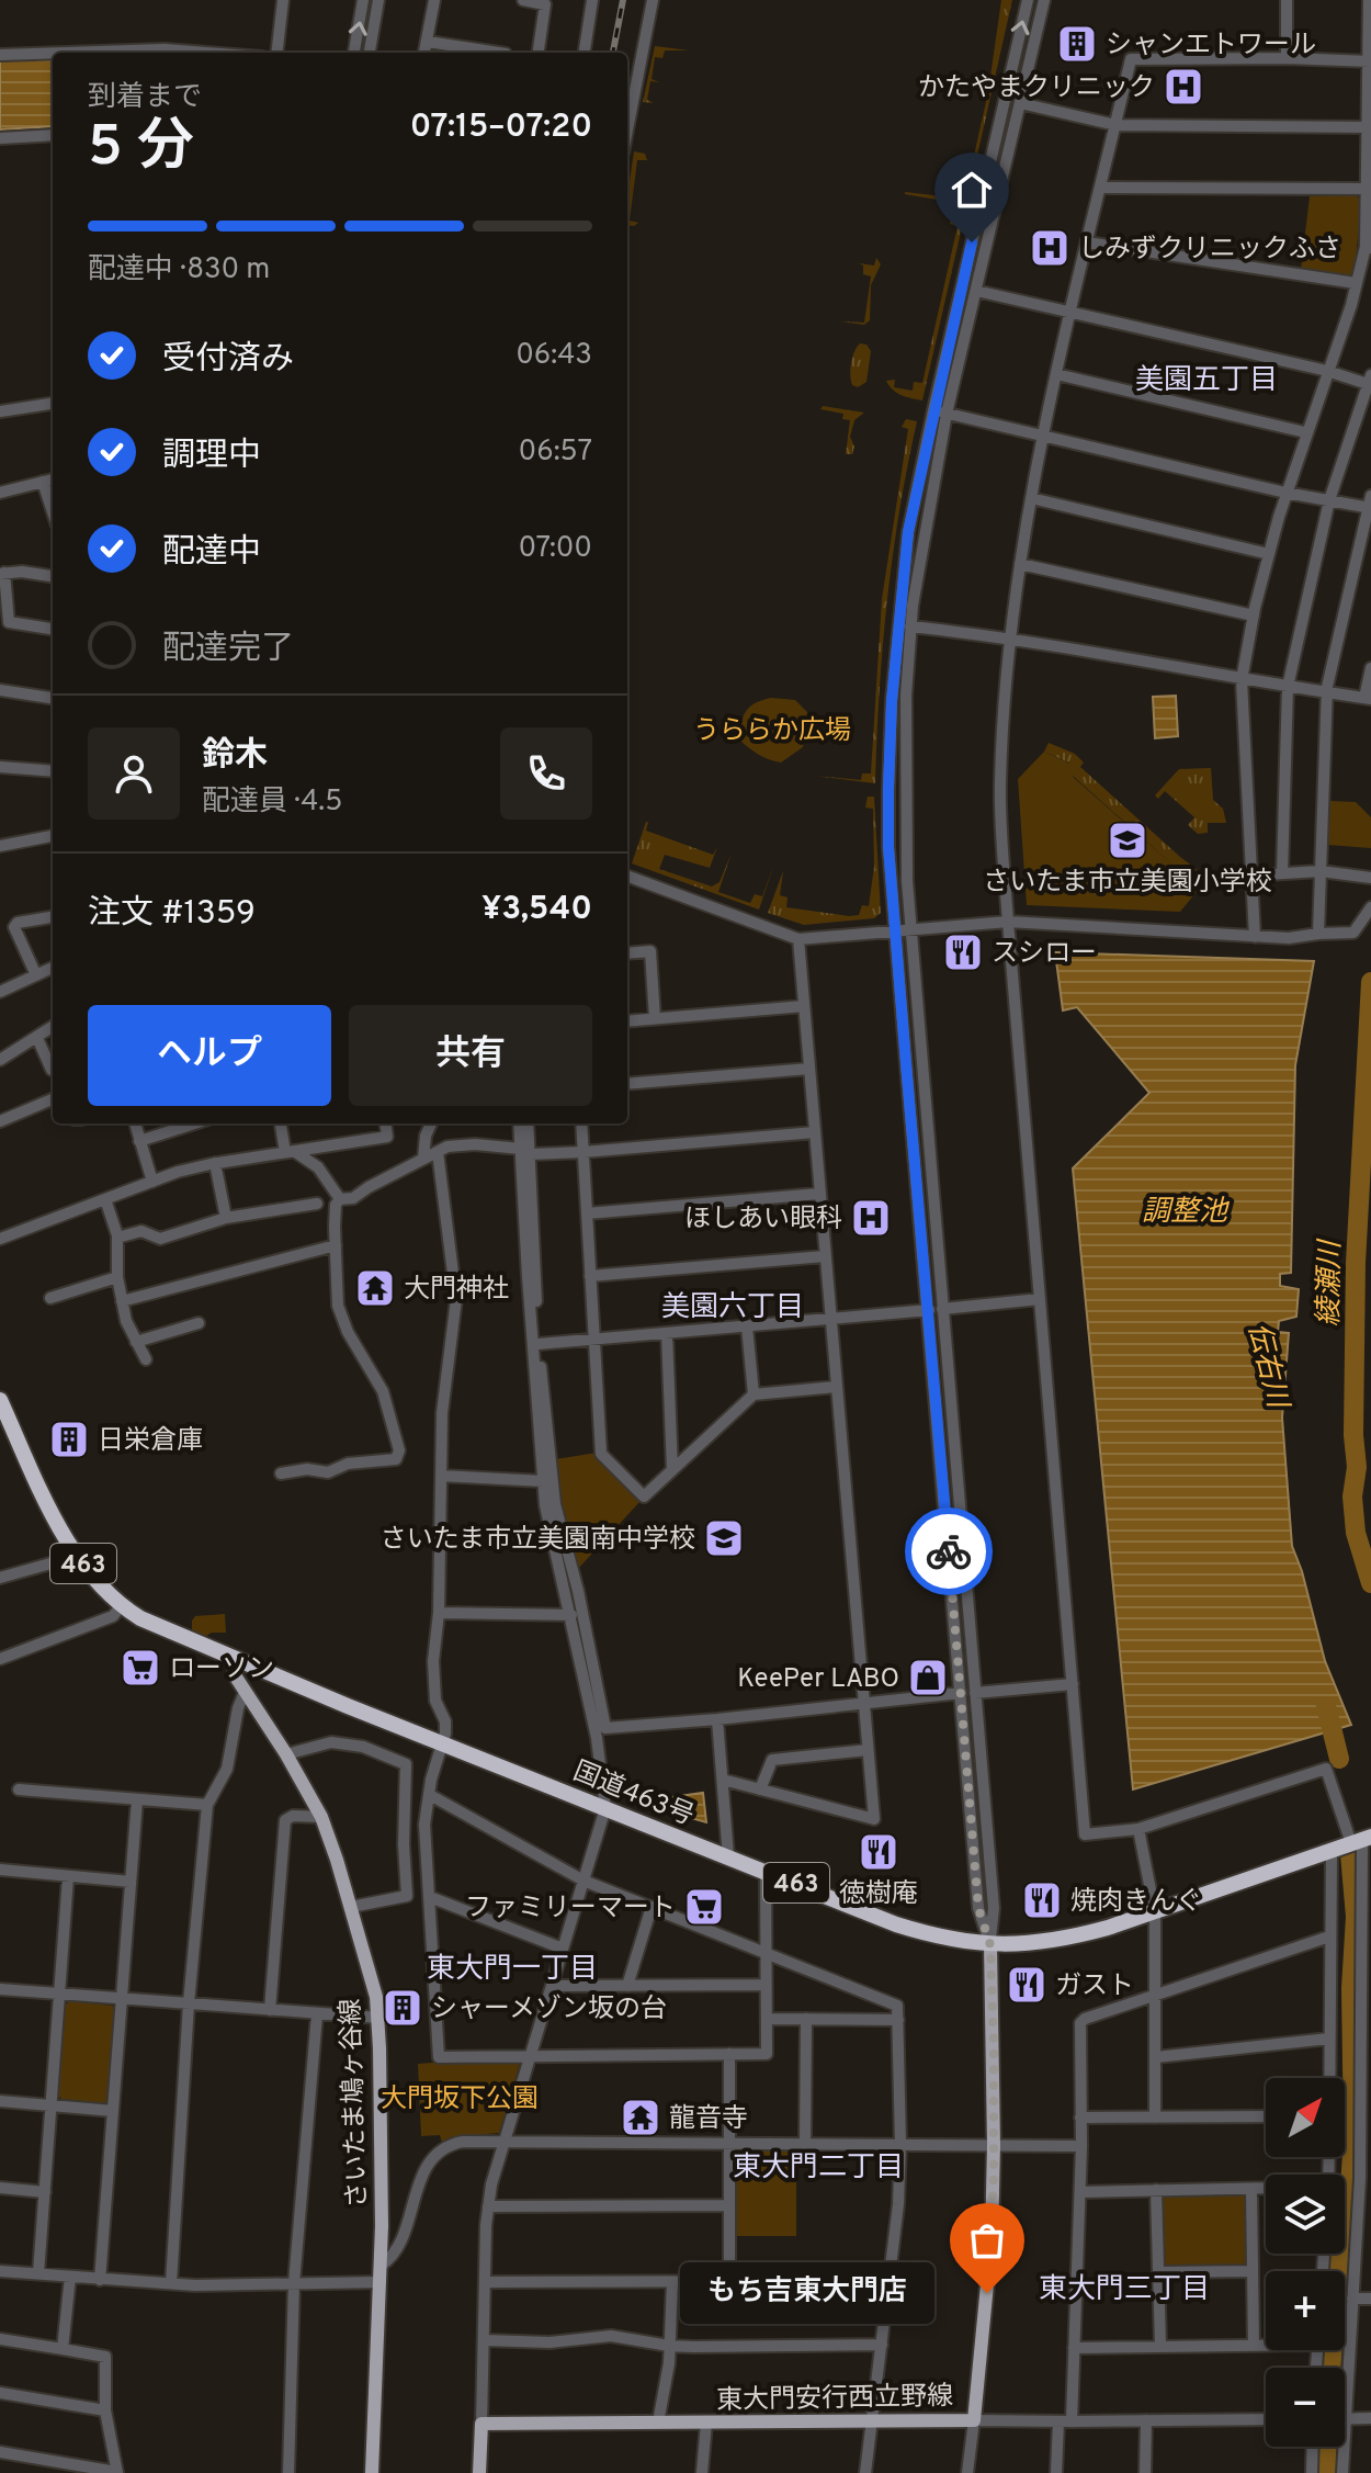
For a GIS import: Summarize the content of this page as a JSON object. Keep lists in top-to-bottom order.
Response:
{
  "streets": {
    "highway": ["463", "国道463号"],
    "main road": ["さいたま鳩ヶ谷線", "東大門安行西立野線"]
  },
  "crossings": [
    ["国道463号", "さいたま鳩ヶ谷線"],
    ["国道463号", "東大門安行西立野線"]
  ],
  "districts": [
    "美園五丁目",
    "美園六丁目",
    "東大門一丁目",
    "東大門二丁目",
    "東大門三丁目"
  ],
  "water": ["調整池", "綾瀬川", "伝右川"],
  "parks": ["うららか広場", "大門坂下公園"],
  "places": {
    "building": ["シャンエトワール", "日栄倉庫", "シャーメゾン坂の台"],
    "hospital": ["かたやまクリニック", "しみずクリニックふさ", "ほしあい眼科"],
    "school or university": ["さいたま市立美園小学校", "さいたま市立美園南中学校"],
    "restaurant": [
      "スシロー",
      "徳樹庵",
      "焼肉きんぐ",
      "ガスト"
    ],
    "temple": ["大門神社", "龍音寺"],
    "supermarket": ["ローソン", "ファミリーマート"],
    "shop": ["KeePer LABO"],
    "other": ["もち吉東大門店"]
  },
  "north": "top right",
  "page": {
    "heading": ["5 分", "到着まで", "07:15–07:20"],
    "panel": [
      "鈴木",
      "配達員 · 4.5",
      "注文 #1359",
      "¥3,540"
    ],
    "bar": "配達中 · 830 m",
    "list": [
      ["受付済み", "06:43"],
      ["調理中", "06:57"],
      ["配達中", "07:00"],
      "配達完了"
    ],
    "buttons": ["ヘルプ", "共有"],
    "map_buttons": ["+", "−"],
    "bubble": "もち吉東大門店"
  }
}
